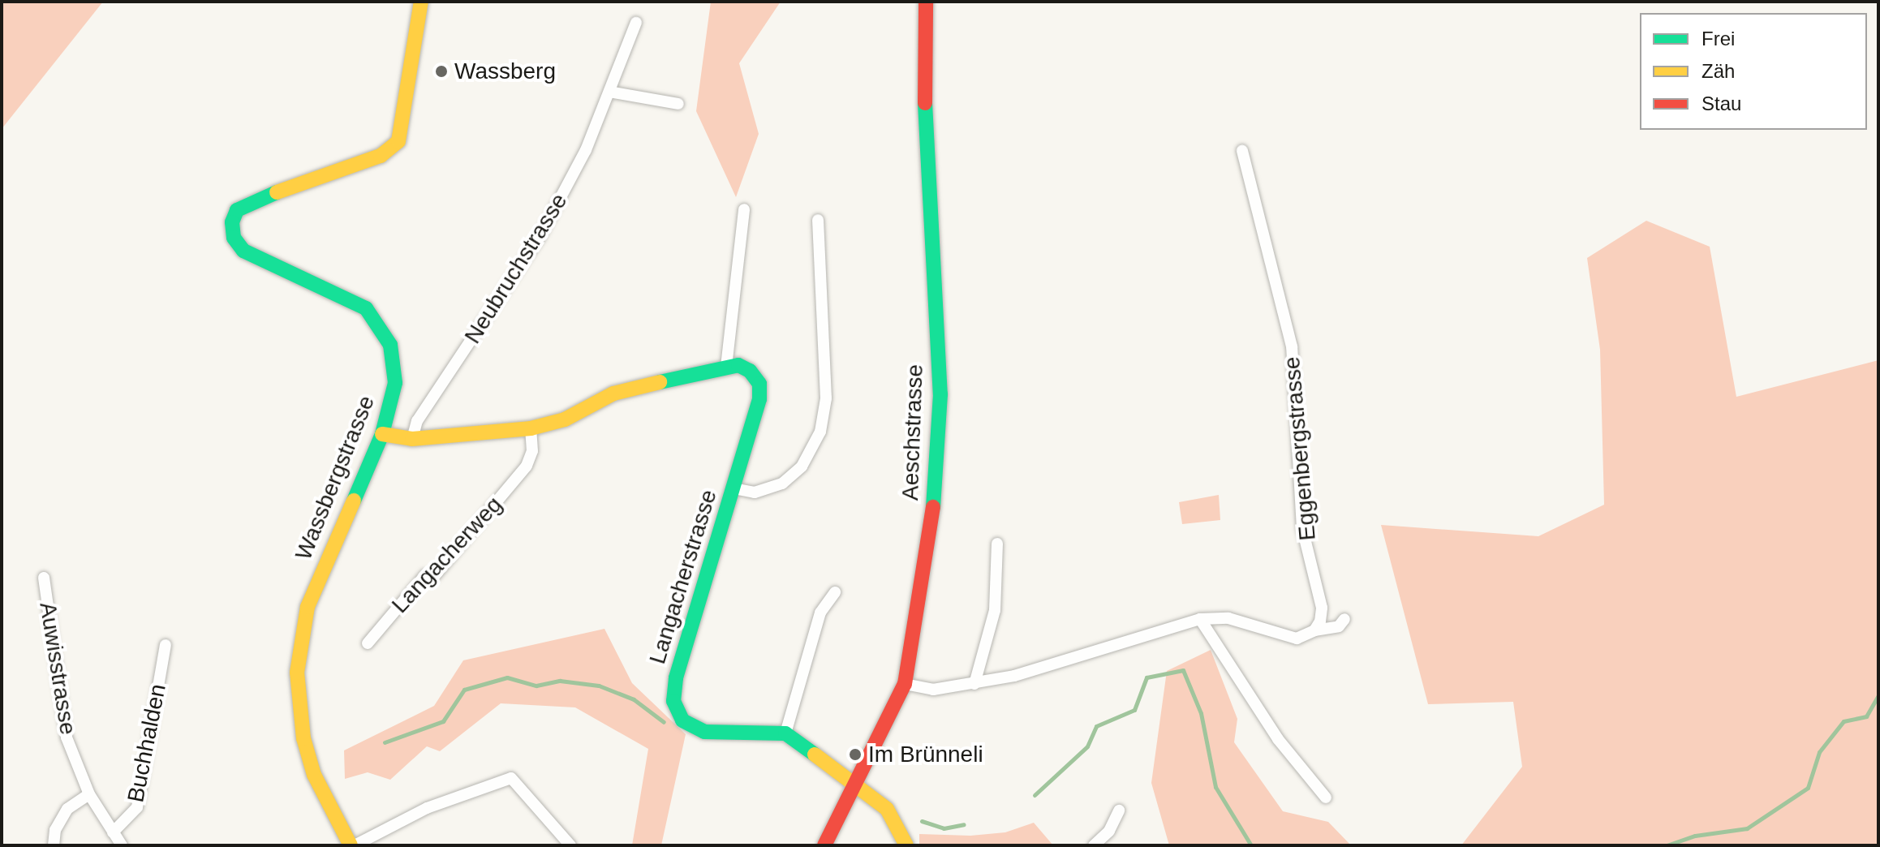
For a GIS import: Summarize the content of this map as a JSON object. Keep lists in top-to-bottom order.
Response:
{
  "streets": {
    "street": [
      "Neubruchstrasse",
      "Aeschstrasse",
      "Eggenbergstrasse",
      "Wassbergstrasse",
      "Langacherweg",
      "Langacherstrasse",
      "Auwisstrasse",
      "Buchhalden"
    ]
  },
  "crossings": [
    ["Auwisstrasse", "Buchhalden"]
  ],
  "places": ["Wassberg", "Im Brünneli"],
  "legend": ["Frei", "Zäh", "Stau"]
}
